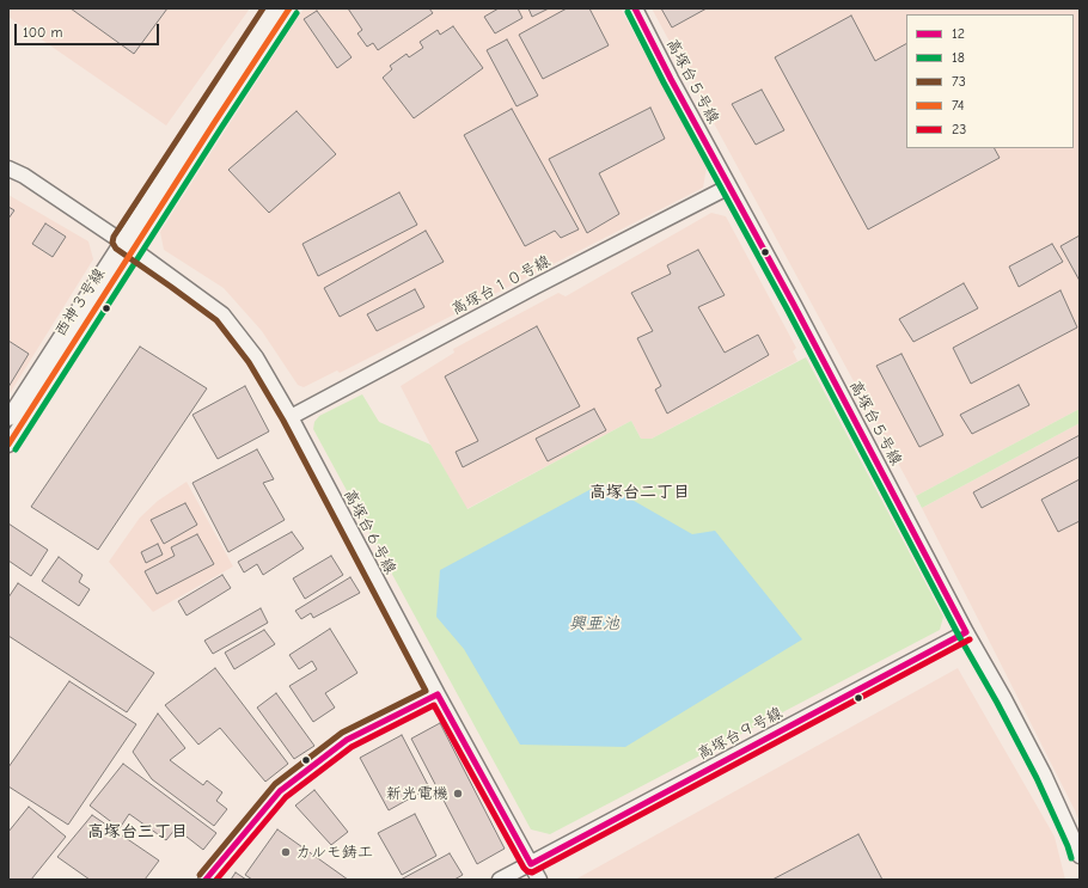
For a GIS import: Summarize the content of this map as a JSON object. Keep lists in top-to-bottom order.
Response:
{
  "streets": {
    "street": [
      "高塚台５号線",
      "高塚台１０号線",
      "西神３号線",
      "高塚台６号線",
      "高塚台９号線"
    ]
  },
  "crossings": [
    ["高塚台５号線", "高塚台１０号線"],
    ["高塚台５号線", "高塚台９号線"],
    ["高塚台１０号線", "高塚台６号線"],
    ["西神３号線", "高塚台６号線"],
    ["高塚台６号線", "高塚台９号線"]
  ],
  "districts": ["高塚台二丁目", "高塚台三丁目"],
  "water": ["興亜池"],
  "places": ["新光電機", "カルモ鋳工"],
  "lines": [
    "transit line 12",
    "transit line 73",
    "transit line 74",
    "transit line 18",
    "transit line 23"
  ],
  "legend": [
    "12",
    "18",
    "73",
    "74",
    "23"
  ],
  "scale_bar": "100 m"
}
